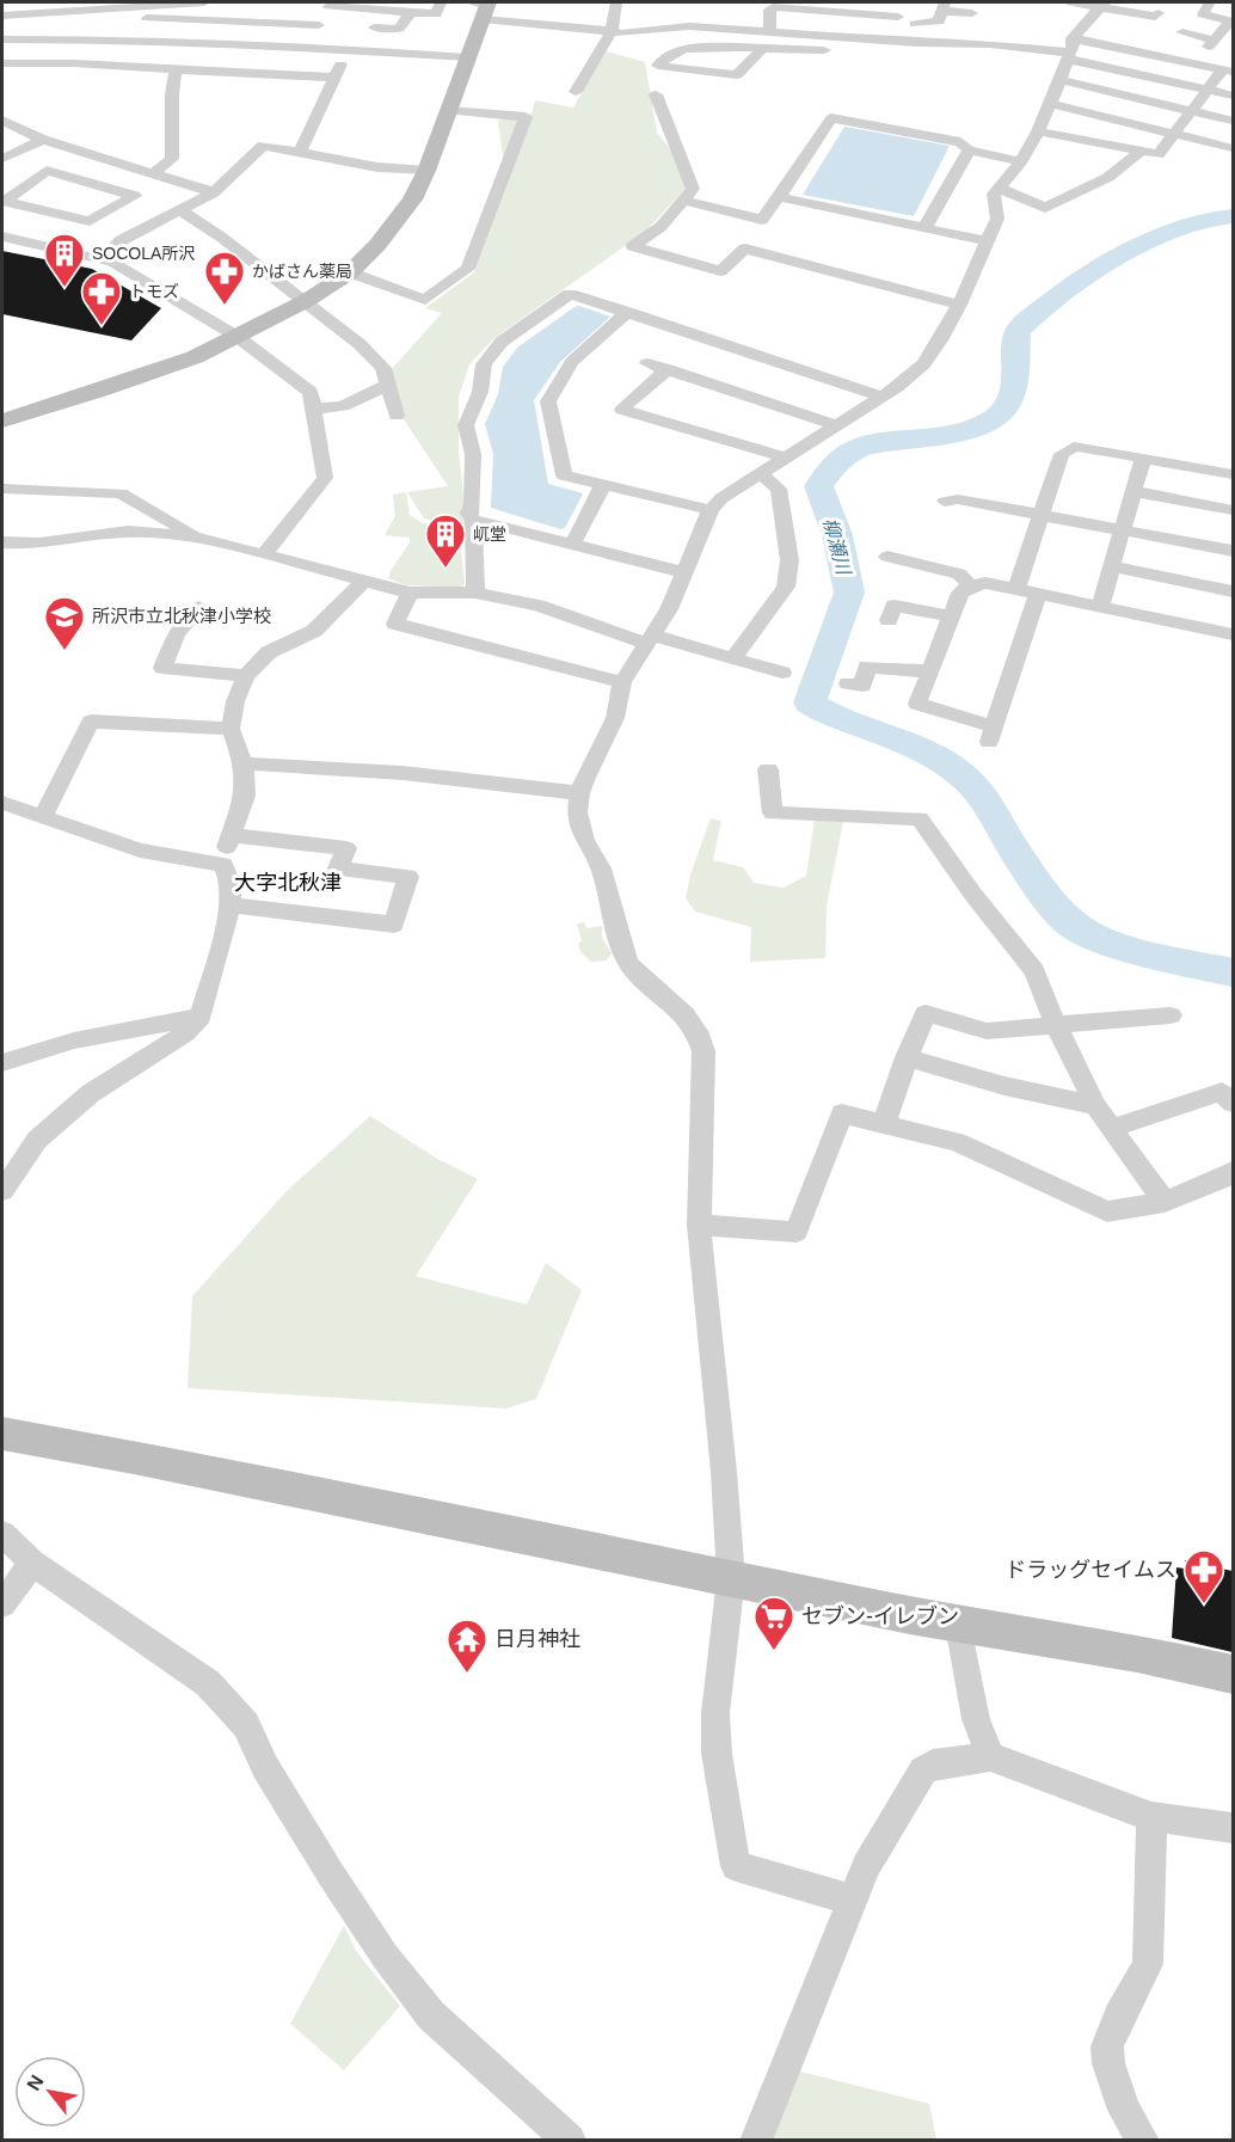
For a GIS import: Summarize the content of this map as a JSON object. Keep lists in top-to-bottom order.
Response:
{
  "districts": ["大字北秋津"],
  "water": ["柳瀬川"],
  "places": {
    "building": ["SOCOLA所沢", "屼堂"],
    "pharmacy": ["かばさん薬局", "トモズ", "ドラッグセイムス"],
    "school or university": ["所沢市立北秋津小学校"],
    "supermarket": ["セブン-イレブン"],
    "temple": ["日月神社"]
  },
  "north": "top left"
}
